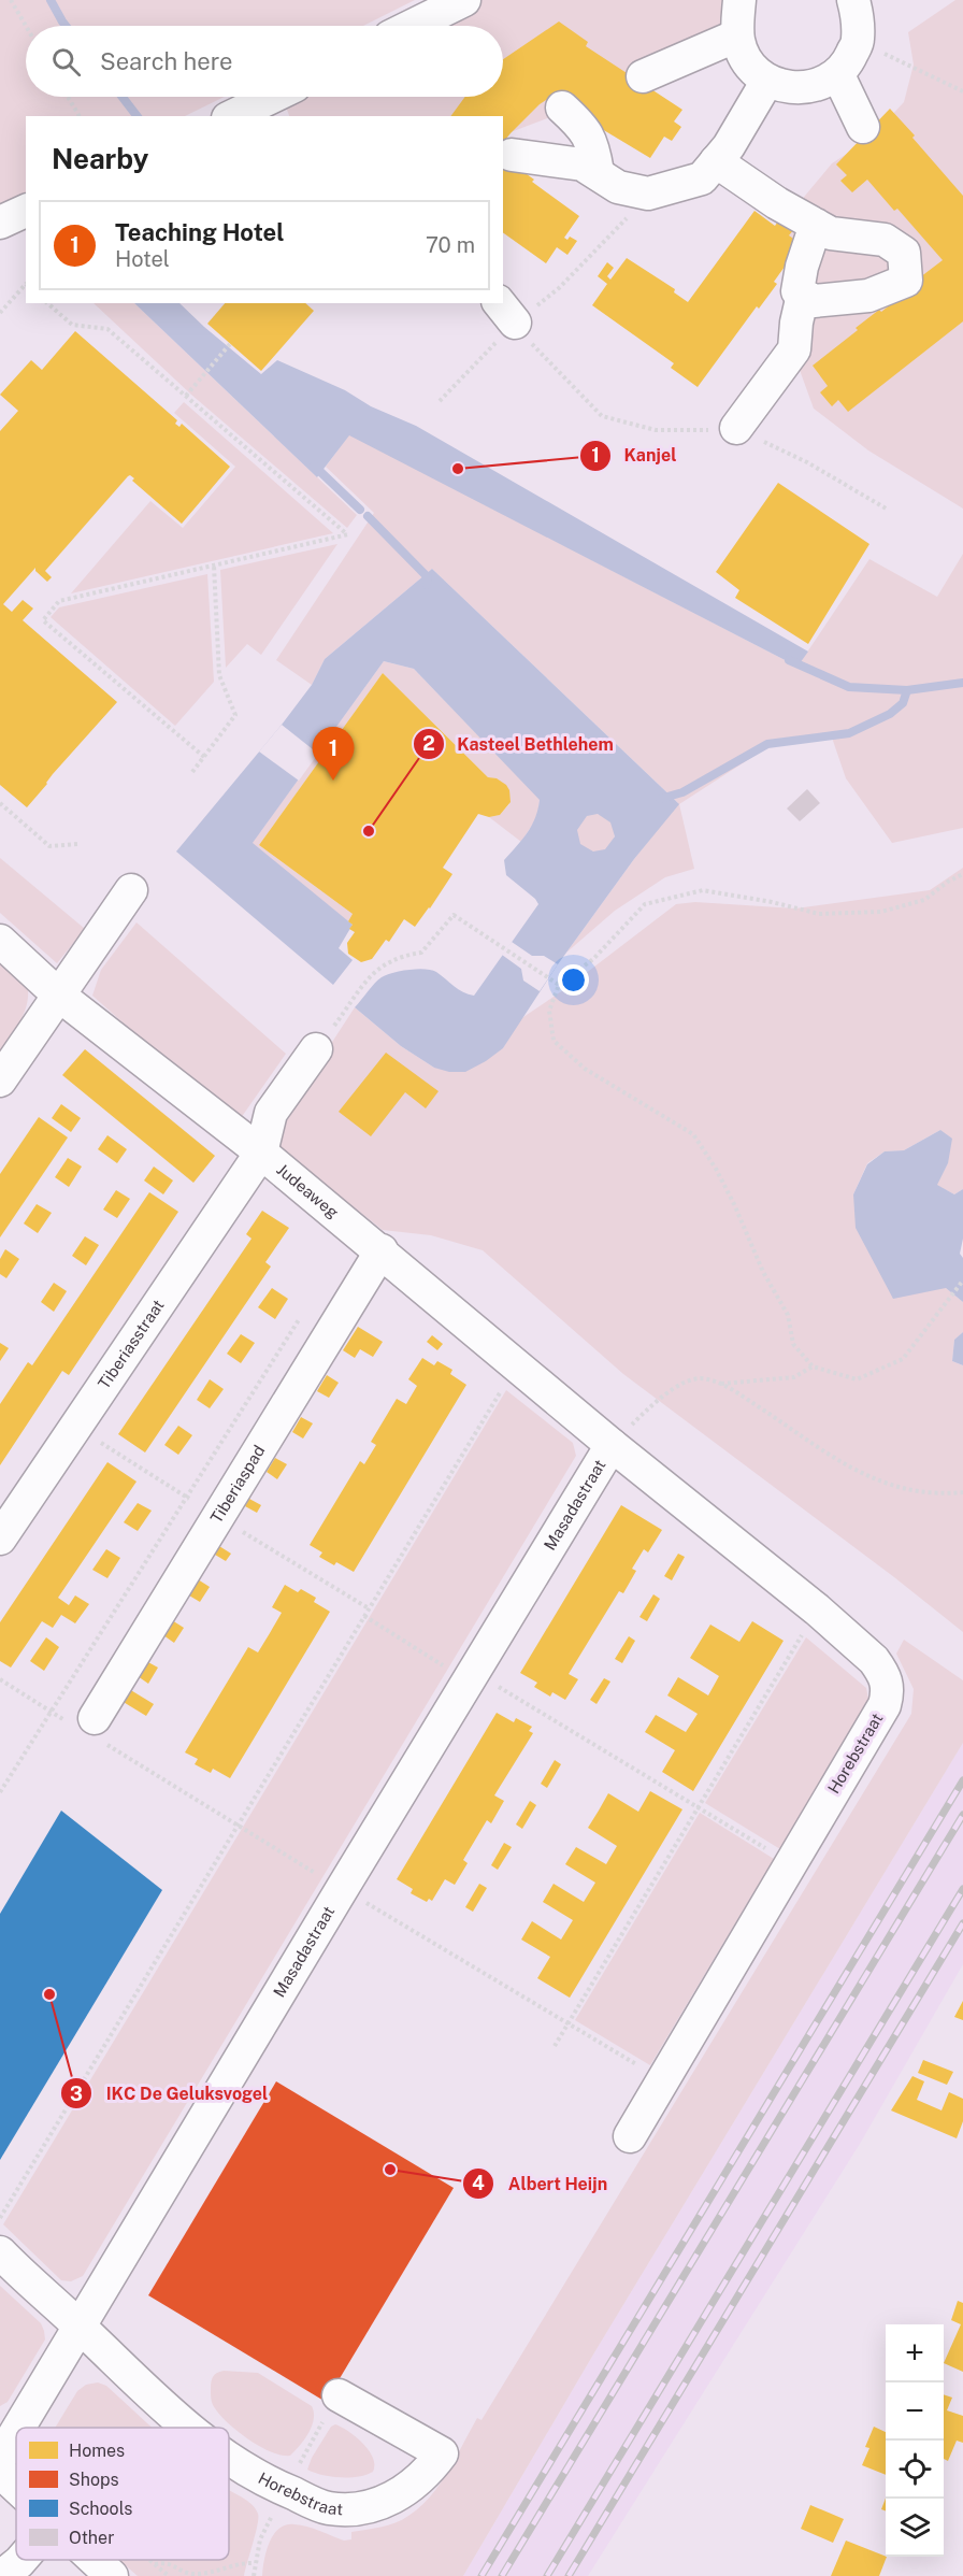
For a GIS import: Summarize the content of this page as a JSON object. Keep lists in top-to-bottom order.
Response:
{
  "streets": {
    "street": [
      "Judeaweg",
      "Tiberiasstraat",
      "Tiberiaspad",
      "Masadastraat",
      "Horebstraat"
    ]
  },
  "crossings": [
    ["Judeaweg", "Tiberiasstraat"],
    ["Judeaweg", "Tiberiaspad"],
    ["Judeaweg", "Masadastraat"],
    ["Judeaweg", "Horebstraat"],
    ["Masadastraat", "Horebstraat"]
  ],
  "places": [
    "Kanjel",
    "Kasteel Bethlehem",
    "IKC De Geluksvogel",
    "Albert Heijn"
  ],
  "legend": [
    "Homes",
    "Shops",
    "Schools",
    "Other"
  ],
  "page": {
    "search": "Search here",
    "heading": "Nearby",
    "list": [
      {
        "mark": "1",
        "name": "Teaching Hotel",
        "note": "Hotel",
        "value": "70 m"
      }
    ],
    "pins": "1",
    "map_buttons": ["+", "−"]
  }
}
